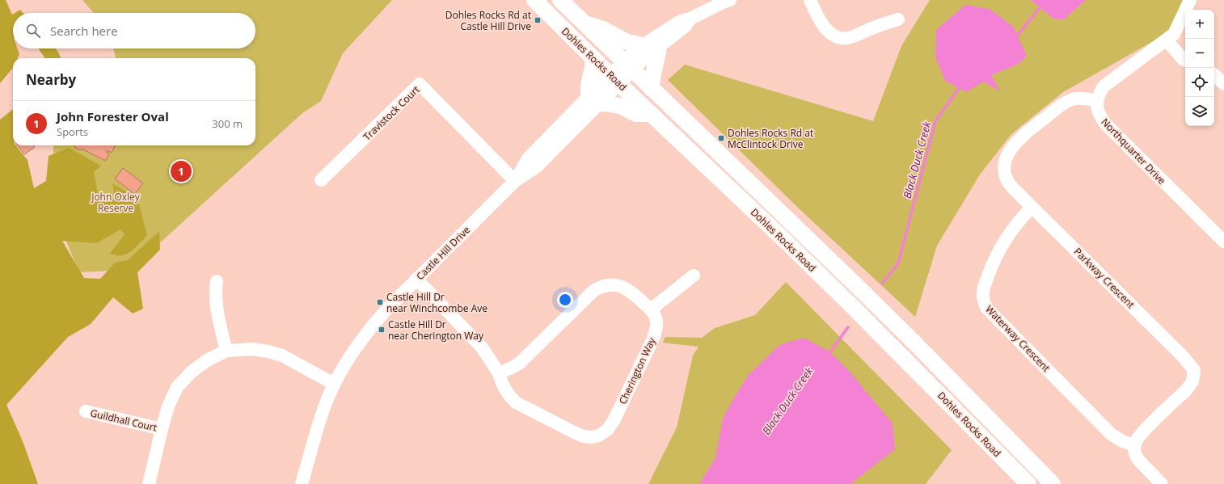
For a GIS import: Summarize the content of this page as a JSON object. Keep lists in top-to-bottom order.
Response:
{
  "streets": {
    "main road": ["Dohles Rocks Road"],
    "street": [
      "Travistock Court",
      "Northquarter Drive",
      "Castle Hill Drive",
      "Parkway Crescent",
      "Waterway Crescent",
      "Cherington Way",
      "Guildhall Court"
    ]
  },
  "crossings": [
    ["Dohles Rocks Road", "Castle Hill Drive"],
    ["Travistock Court", "Castle Hill Drive"],
    ["Northquarter Drive", "Parkway Crescent"],
    ["Castle Hill Drive", "Cherington Way"],
    ["Parkway Crescent", "Waterway Crescent"]
  ],
  "water": ["Black Duck Creek"],
  "parks": ["John Oxley Reserve"],
  "places": {
    "transit": [
      "Dohles Rocks Rd at Castle Hill Drive",
      "Dohles Rocks Rd at McClintock Drive",
      "Castle Hill Dr near Winchcombe Ave",
      "Castle Hill Dr near Cherington Way"
    ]
  },
  "page": {
    "map_buttons": ["+", "−"],
    "search": "Search here",
    "heading": "Nearby",
    "list": [
      {
        "mark": "1",
        "name": "John Forester Oval",
        "note": "Sports",
        "value": "300 m"
      }
    ],
    "pins": "1"
  }
}
